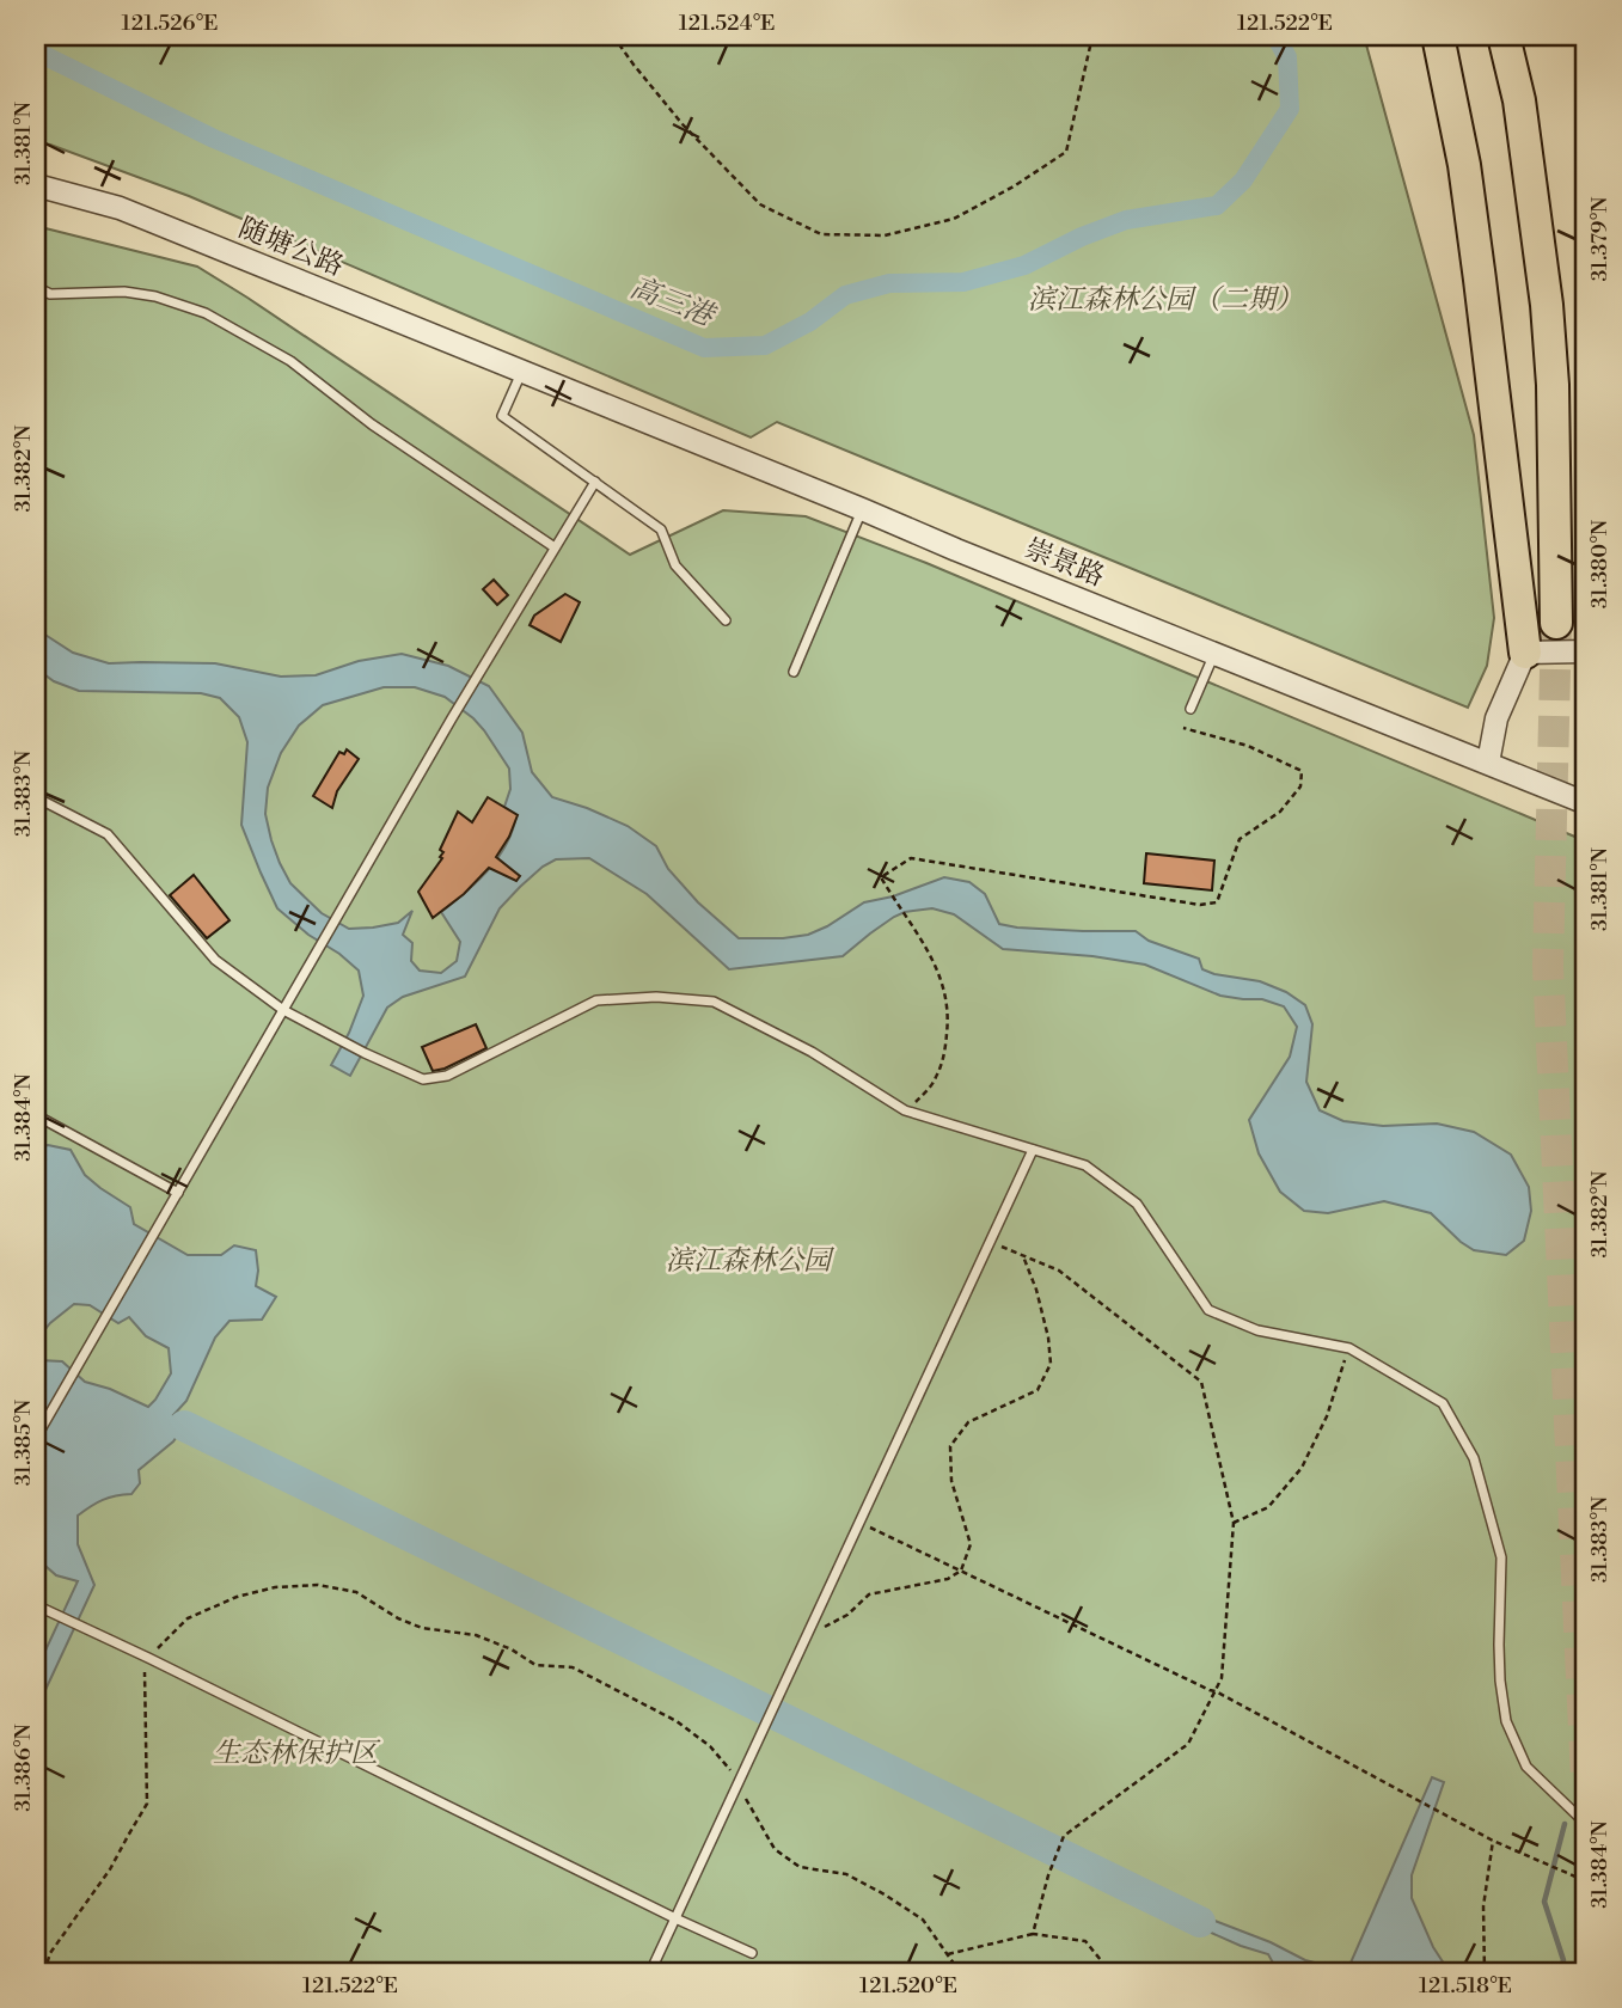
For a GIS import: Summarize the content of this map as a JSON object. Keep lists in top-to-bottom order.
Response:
{
  "streets": {
    "street": ["随塘公路", "崇景路"]
  },
  "crossings": [
    ["随塘公路", "崇景路"]
  ],
  "water": ["高三港"],
  "parks": ["滨江森林公园（二期）", "滨江森林公园", "生态林保护区"],
  "coordinates": [
    "121.526°E",
    "121.524°E",
    "121.522°E",
    "31.381°N",
    "31.379°N",
    "31.382°N",
    "31.380°N",
    "31.383°N",
    "31.384°N",
    "31.385°N",
    "31.386°N",
    "121.520°E",
    "121.518°E"
  ]
}
